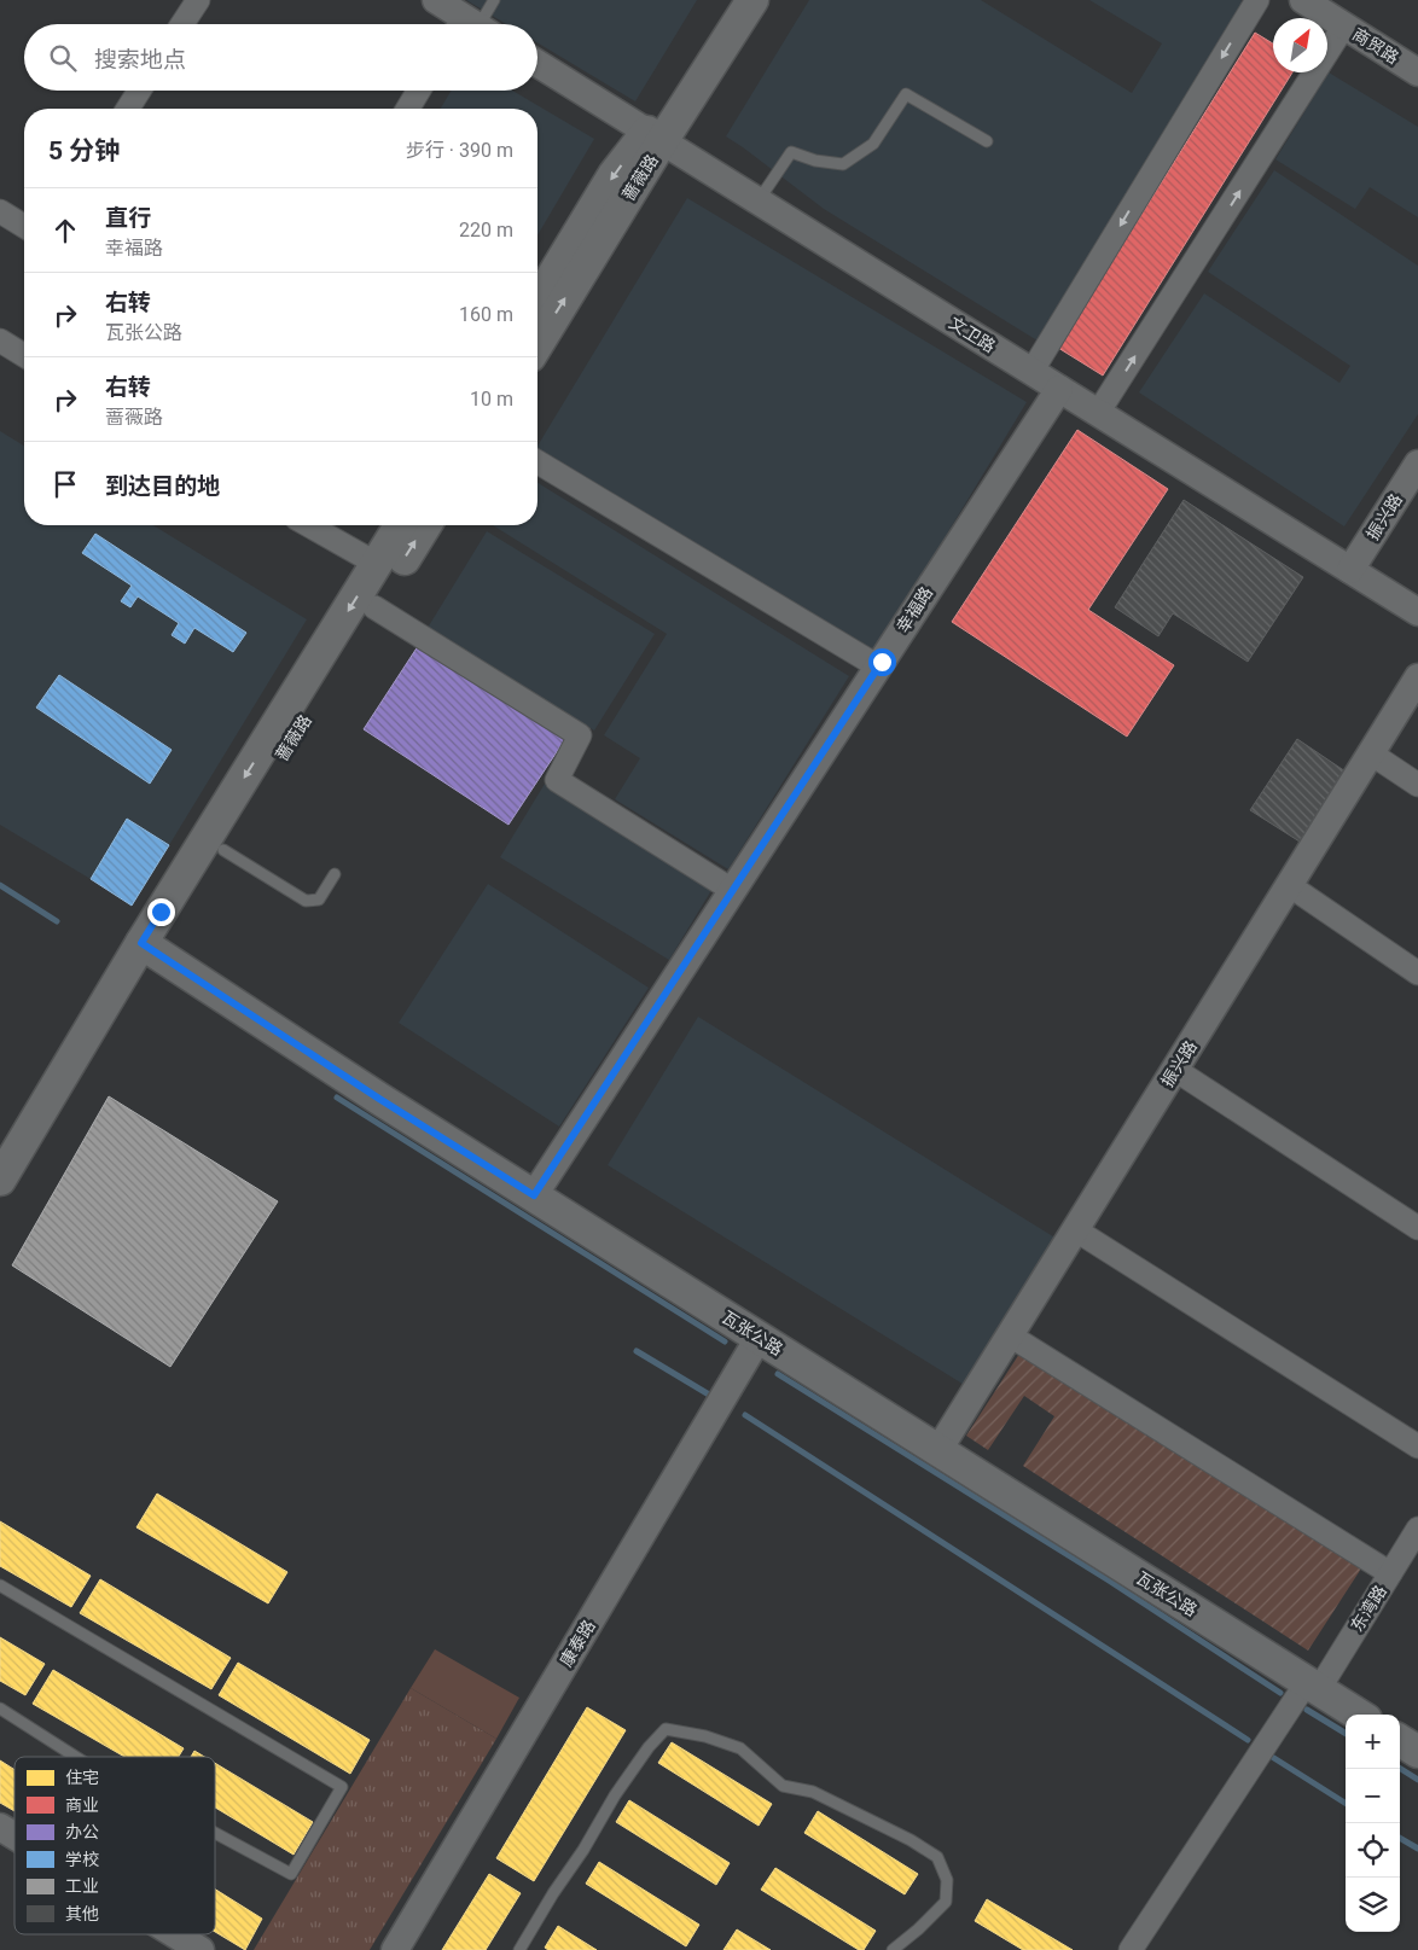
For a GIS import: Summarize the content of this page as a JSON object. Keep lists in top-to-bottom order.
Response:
{
  "streets": {
    "main road": ["蔷薇路", "瓦张公路"],
    "street": [
      "商贸路",
      "文卫路",
      "振兴路",
      "幸福路",
      "东湾路",
      "康泰路"
    ]
  },
  "crossings": [
    ["蔷薇路", "文卫路"],
    ["蔷薇路", "瓦张公路"],
    ["文卫路", "振兴路"],
    ["文卫路", "幸福路"],
    ["振兴路", "瓦张公路"],
    ["幸福路", "瓦张公路"],
    ["瓦张公路", "东湾路"],
    ["瓦张公路", "康泰路"]
  ],
  "legend": [
    "住宅",
    "商业",
    "办公",
    "学校",
    "工业",
    "其他"
  ],
  "north": "top right",
  "page": {
    "search": "搜索地点",
    "heading": ["5 分钟", "步行 · 390 m"],
    "list": [
      ["直行", "幸福路", "220 m"],
      ["右转", "瓦张公路", "160 m"],
      ["右转", "蔷薇路", "10 m"],
      "到达目的地"
    ],
    "map_buttons": ["+", "−"]
  }
}
